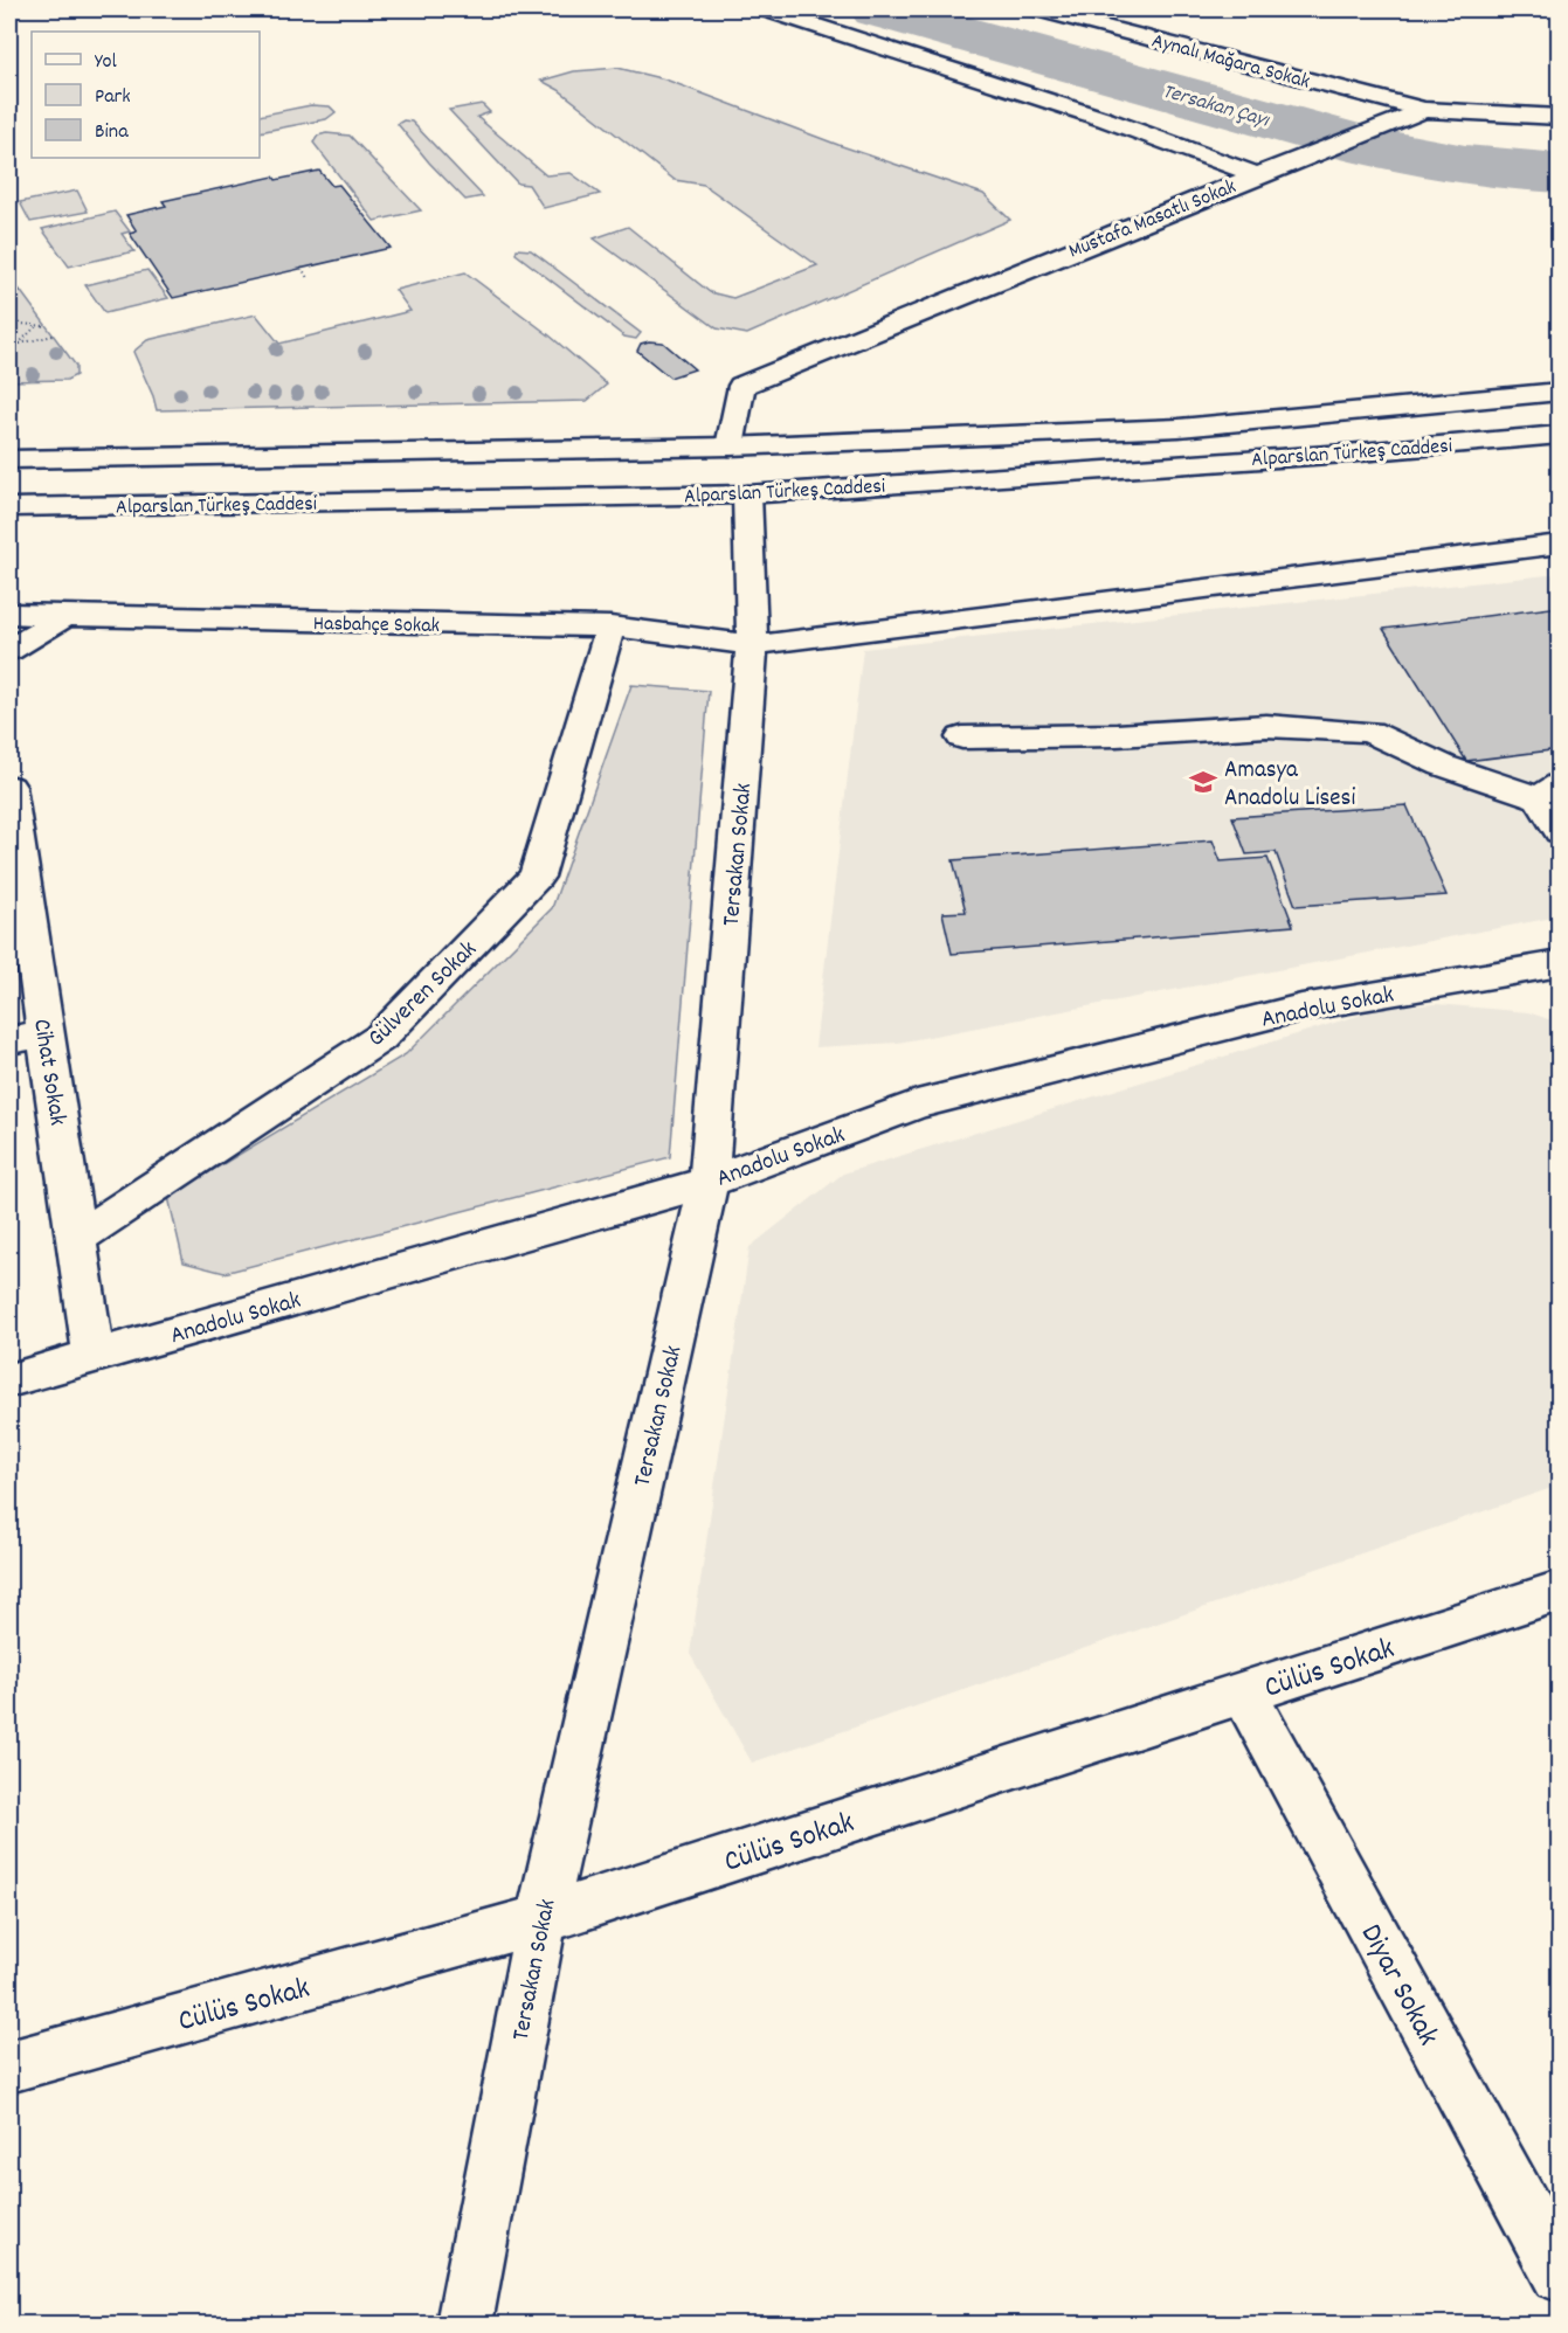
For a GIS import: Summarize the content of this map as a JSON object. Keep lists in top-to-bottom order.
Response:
{
  "streets": {
    "main road": [
      "Aynalı Mağara Sokak",
      "Mustafa Masatlı Sokak",
      "Alparslan Türkeş Caddesi",
      "Hasbahçe Sokak",
      "Tersakan Sokak",
      "Gülveren Sokak",
      "Anadolu Sokak",
      "Cihat Sokak",
      "Cülüs Sokak",
      "Diyar Sokak"
    ]
  },
  "crossings": [
    ["Mustafa Masatlı Sokak", "Alparslan Türkeş Caddesi"],
    ["Alparslan Türkeş Caddesi", "Tersakan Sokak"],
    ["Hasbahçe Sokak", "Tersakan Sokak"],
    ["Hasbahçe Sokak", "Gülveren Sokak"],
    ["Tersakan Sokak", "Anadolu Sokak"],
    ["Tersakan Sokak", "Cülüs Sokak"],
    ["Gülveren Sokak", "Cihat Sokak"],
    ["Anadolu Sokak", "Cihat Sokak"],
    ["Cülüs Sokak", "Diyar Sokak"]
  ],
  "water": ["Tersakan Çayı"],
  "places": {
    "school or university": ["Amasya Anadolu Lisesi"]
  },
  "legend": ["Yol", "Park", "Bina"]
}
